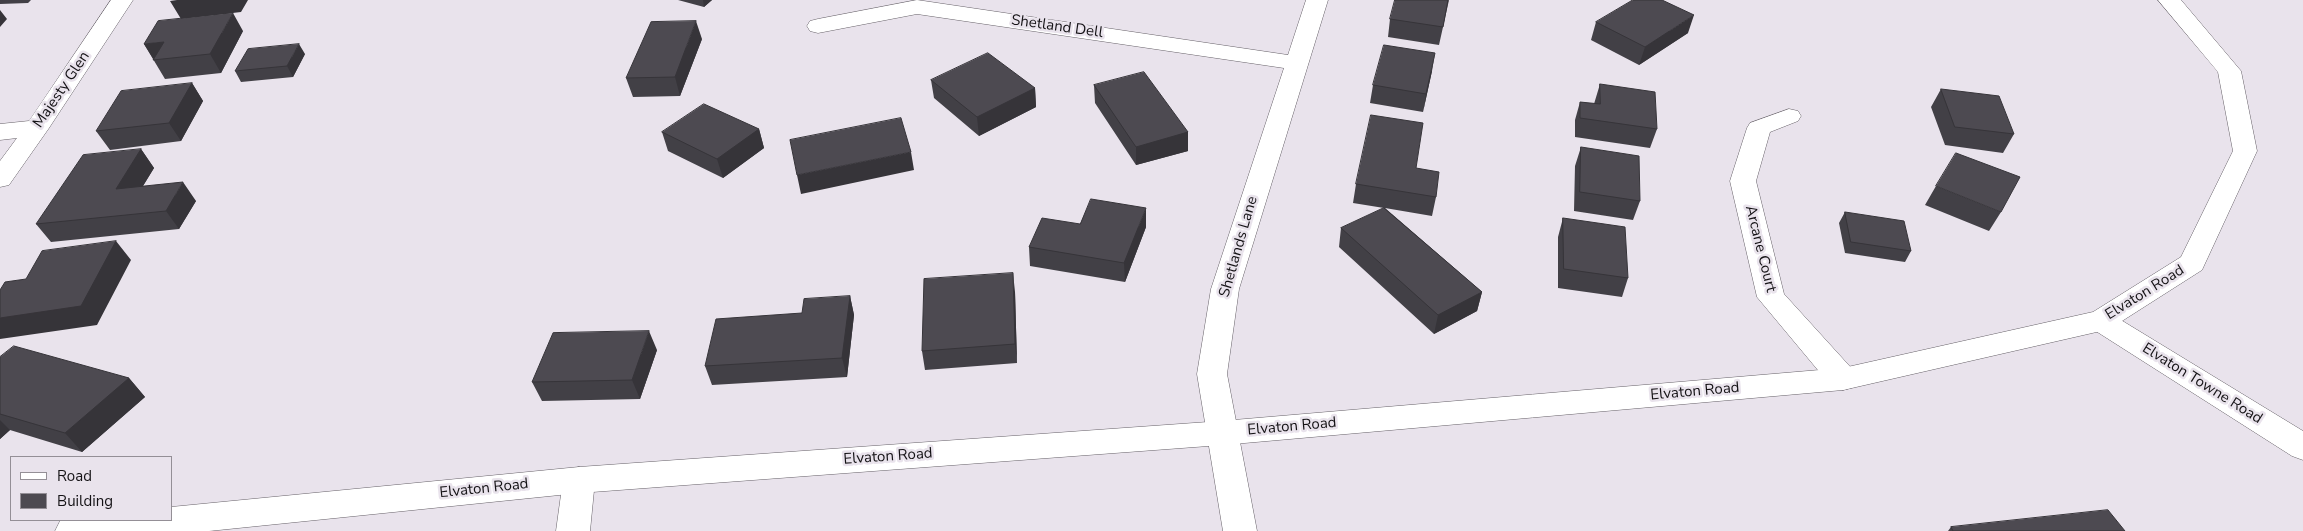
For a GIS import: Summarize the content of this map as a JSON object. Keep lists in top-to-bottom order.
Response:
{
  "streets": {
    "street": [
      "Shetland Dell",
      "Majesty Glen",
      "Shetlands Lane",
      "Arcane Court",
      "Elvaton Road",
      "Elvaton Towne Road"
    ]
  },
  "crossings": [
    ["Shetland Dell", "Shetlands Lane"],
    ["Shetlands Lane", "Elvaton Road"],
    ["Arcane Court", "Elvaton Road"],
    ["Elvaton Road", "Elvaton Towne Road"]
  ],
  "legend": ["Road", "Building"]
}
